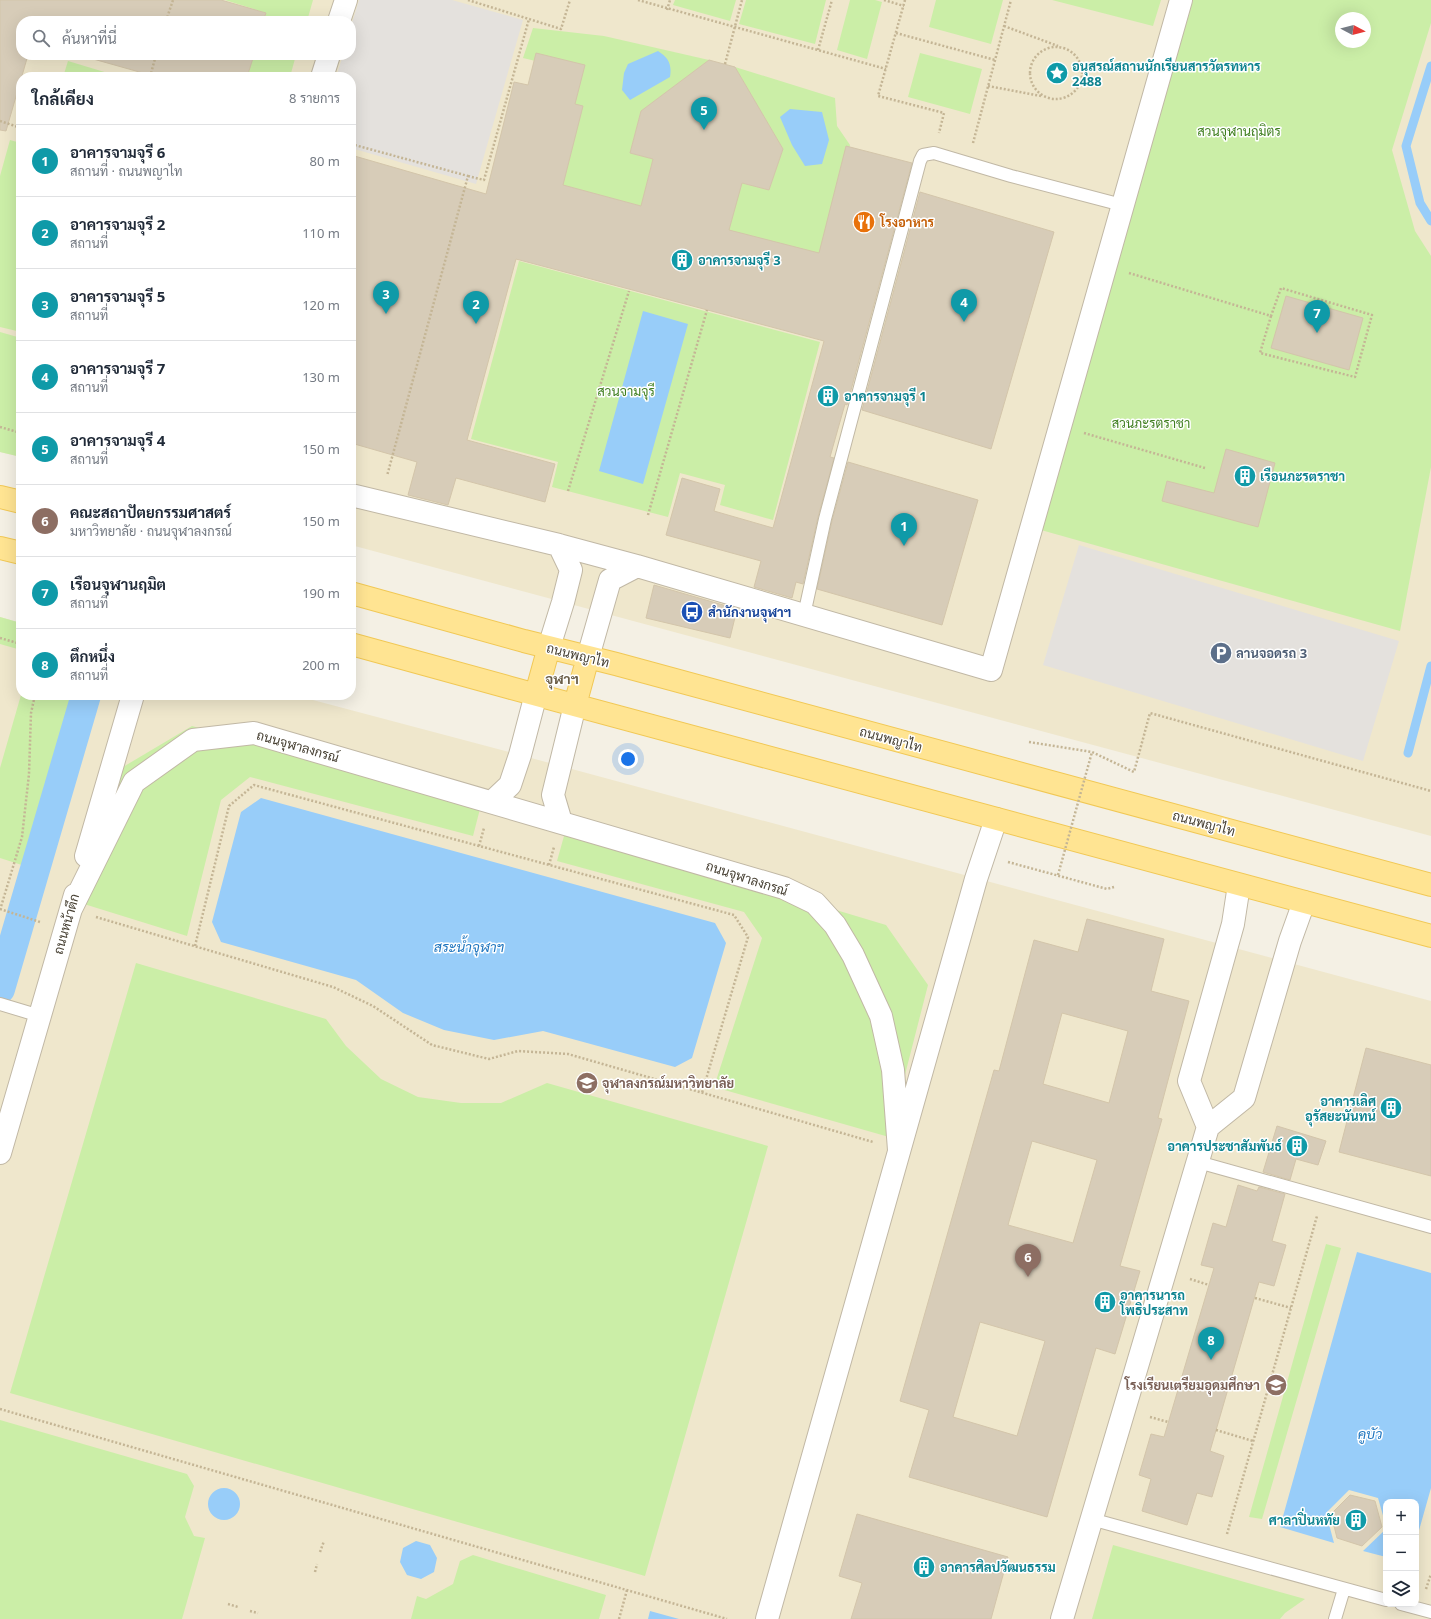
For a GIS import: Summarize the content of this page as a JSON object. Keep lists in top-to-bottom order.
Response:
{
  "streets": {
    "main road": ["ถนนพญาไท"],
    "street": ["ถนนจุฬาลงกรณ์", "ถนนหน้าตึก"]
  },
  "crossings": [
    ["ถนนจุฬาลงกรณ์", "ถนนหน้าตึก"]
  ],
  "districts": ["จุฬาฯ"],
  "water": ["สระน้ำจุฬาฯ", "คูบัว"],
  "parks": ["สวนจุฬานฤมิตร", "สวนจามจุรี", "สวนภะรตราชา"],
  "places": {
    "place": ["อนุสรณ์สถานนักเรียนสารวัตรทหาร 2488"],
    "restaurant": ["โรงอาหาร"],
    "building": [
      "อาคารจามจุรี 3",
      "อาคารจามจุรี 1",
      "เรือนภะรตราชา",
      "อาคารเลิศ อุรัสยะนันทน์",
      "อาคารประชาสัมพันธ์",
      "อาคารนารถ โพธิประสาท",
      "ศาลาปิ่นหทัย",
      "อาคารศิลปวัฒนธรรม"
    ],
    "bus stop": ["สำนักงานจุฬาฯ"],
    "parking": ["ลานจอดรถ 3"],
    "school or university": ["จุฬาลงกรณ์มหาวิทยาลัย", "โรงเรียนเตรียมอุดมศึกษา"]
  },
  "north": "right",
  "page": {
    "search": "ค้นหาที่นี่",
    "heading": ["ใกล้เคียง", "8 รายการ"],
    "pins": [
      "5",
      "3",
      "4",
      "2",
      "7",
      "1",
      "6",
      "8"
    ],
    "list": [
      {
        "mark": "1",
        "name": "อาคารจามจุรี 6",
        "note": "สถานที่ · ถนนพญาไท",
        "value": "80 m"
      },
      {
        "mark": "2",
        "name": "อาคารจามจุรี 2",
        "note": "สถานที่",
        "value": "110 m"
      },
      {
        "mark": "3",
        "name": "อาคารจามจุรี 5",
        "note": "สถานที่",
        "value": "120 m"
      },
      {
        "mark": "4",
        "name": "อาคารจามจุรี 7",
        "note": "สถานที่",
        "value": "130 m"
      },
      {
        "mark": "5",
        "name": "อาคารจามจุรี 4",
        "note": "สถานที่",
        "value": "150 m"
      },
      {
        "mark": "6",
        "name": "คณะสถาปัตยกรรมศาสตร์",
        "note": "มหาวิทยาลัย · ถนนจุฬาลงกรณ์",
        "value": "150 m"
      },
      {
        "mark": "7",
        "name": "เรือนจุฬานฤมิต",
        "note": "สถานที่",
        "value": "190 m"
      },
      {
        "mark": "8",
        "name": "ตึกหนึ่ง",
        "note": "สถานที่",
        "value": "200 m"
      }
    ],
    "map_buttons": ["+", "−"]
  }
}
